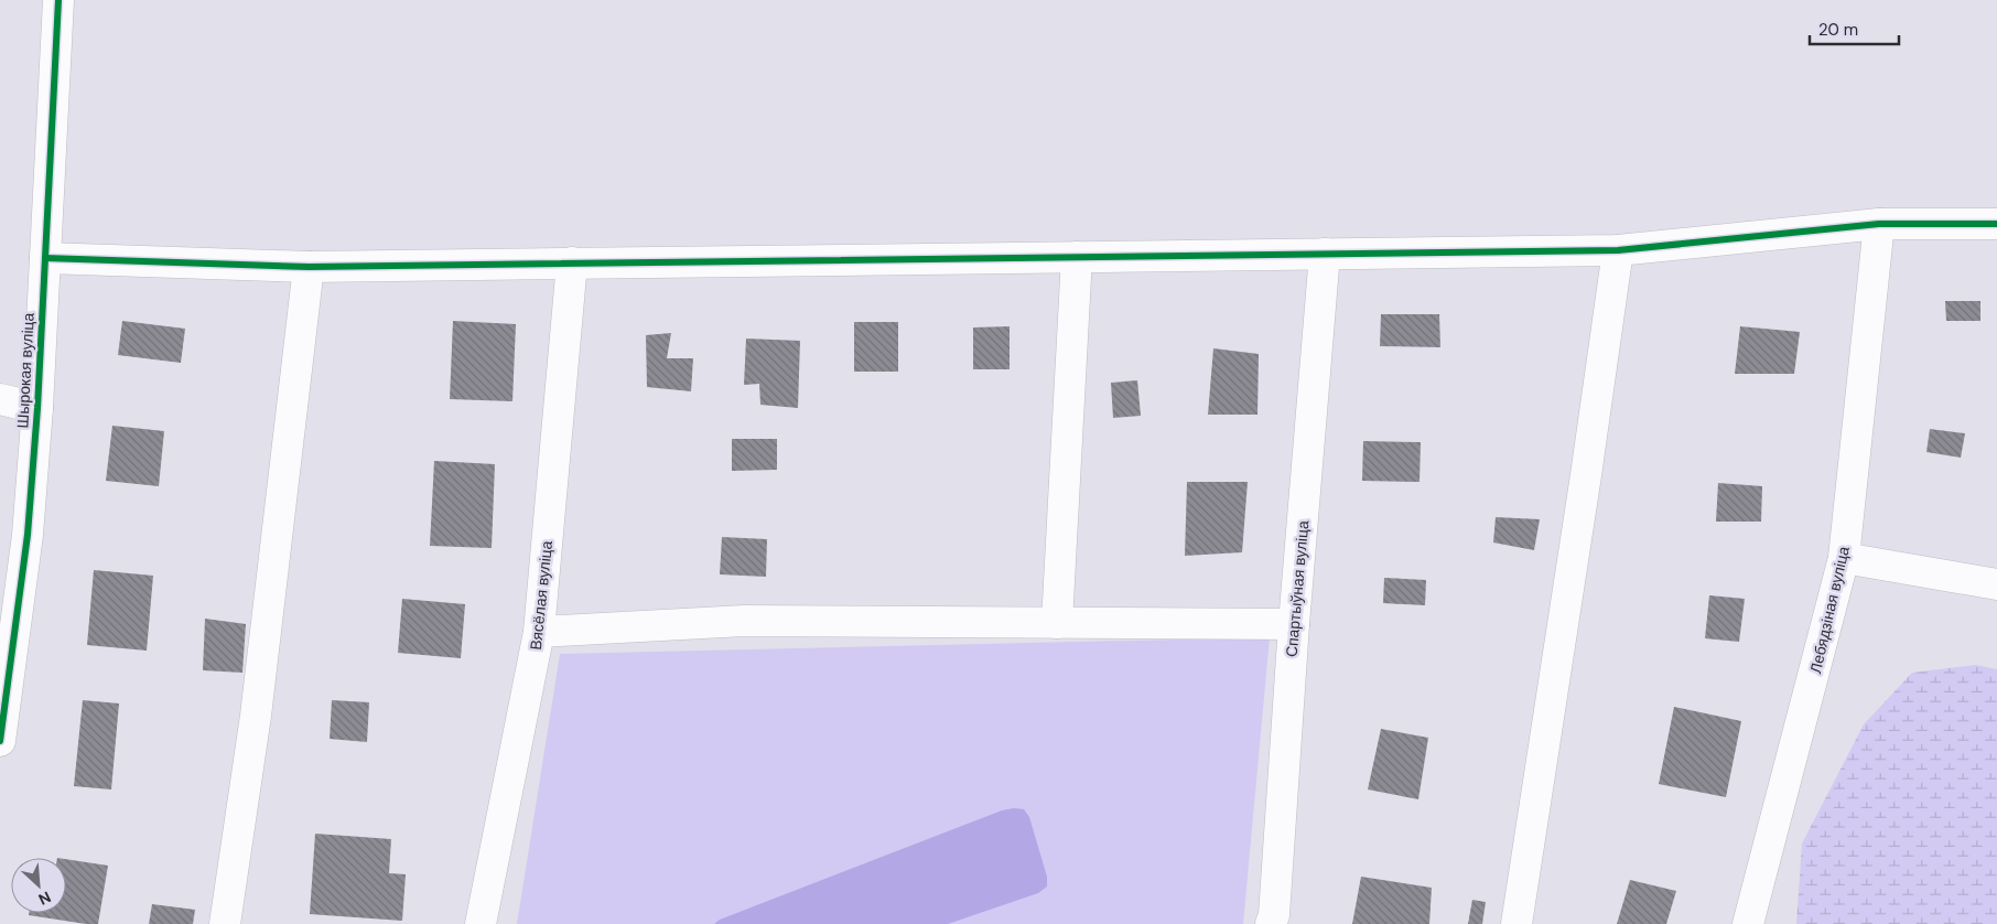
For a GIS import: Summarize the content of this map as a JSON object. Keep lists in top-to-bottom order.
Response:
{
  "streets": {
    "street": [
      "Шырокая вуліца",
      "Спартыўная вуліца",
      "Вясёлая вуліца",
      "Лебядзіная вуліца"
    ]
  },
  "scale_bar": "20 m",
  "north": "bottom right"
}
